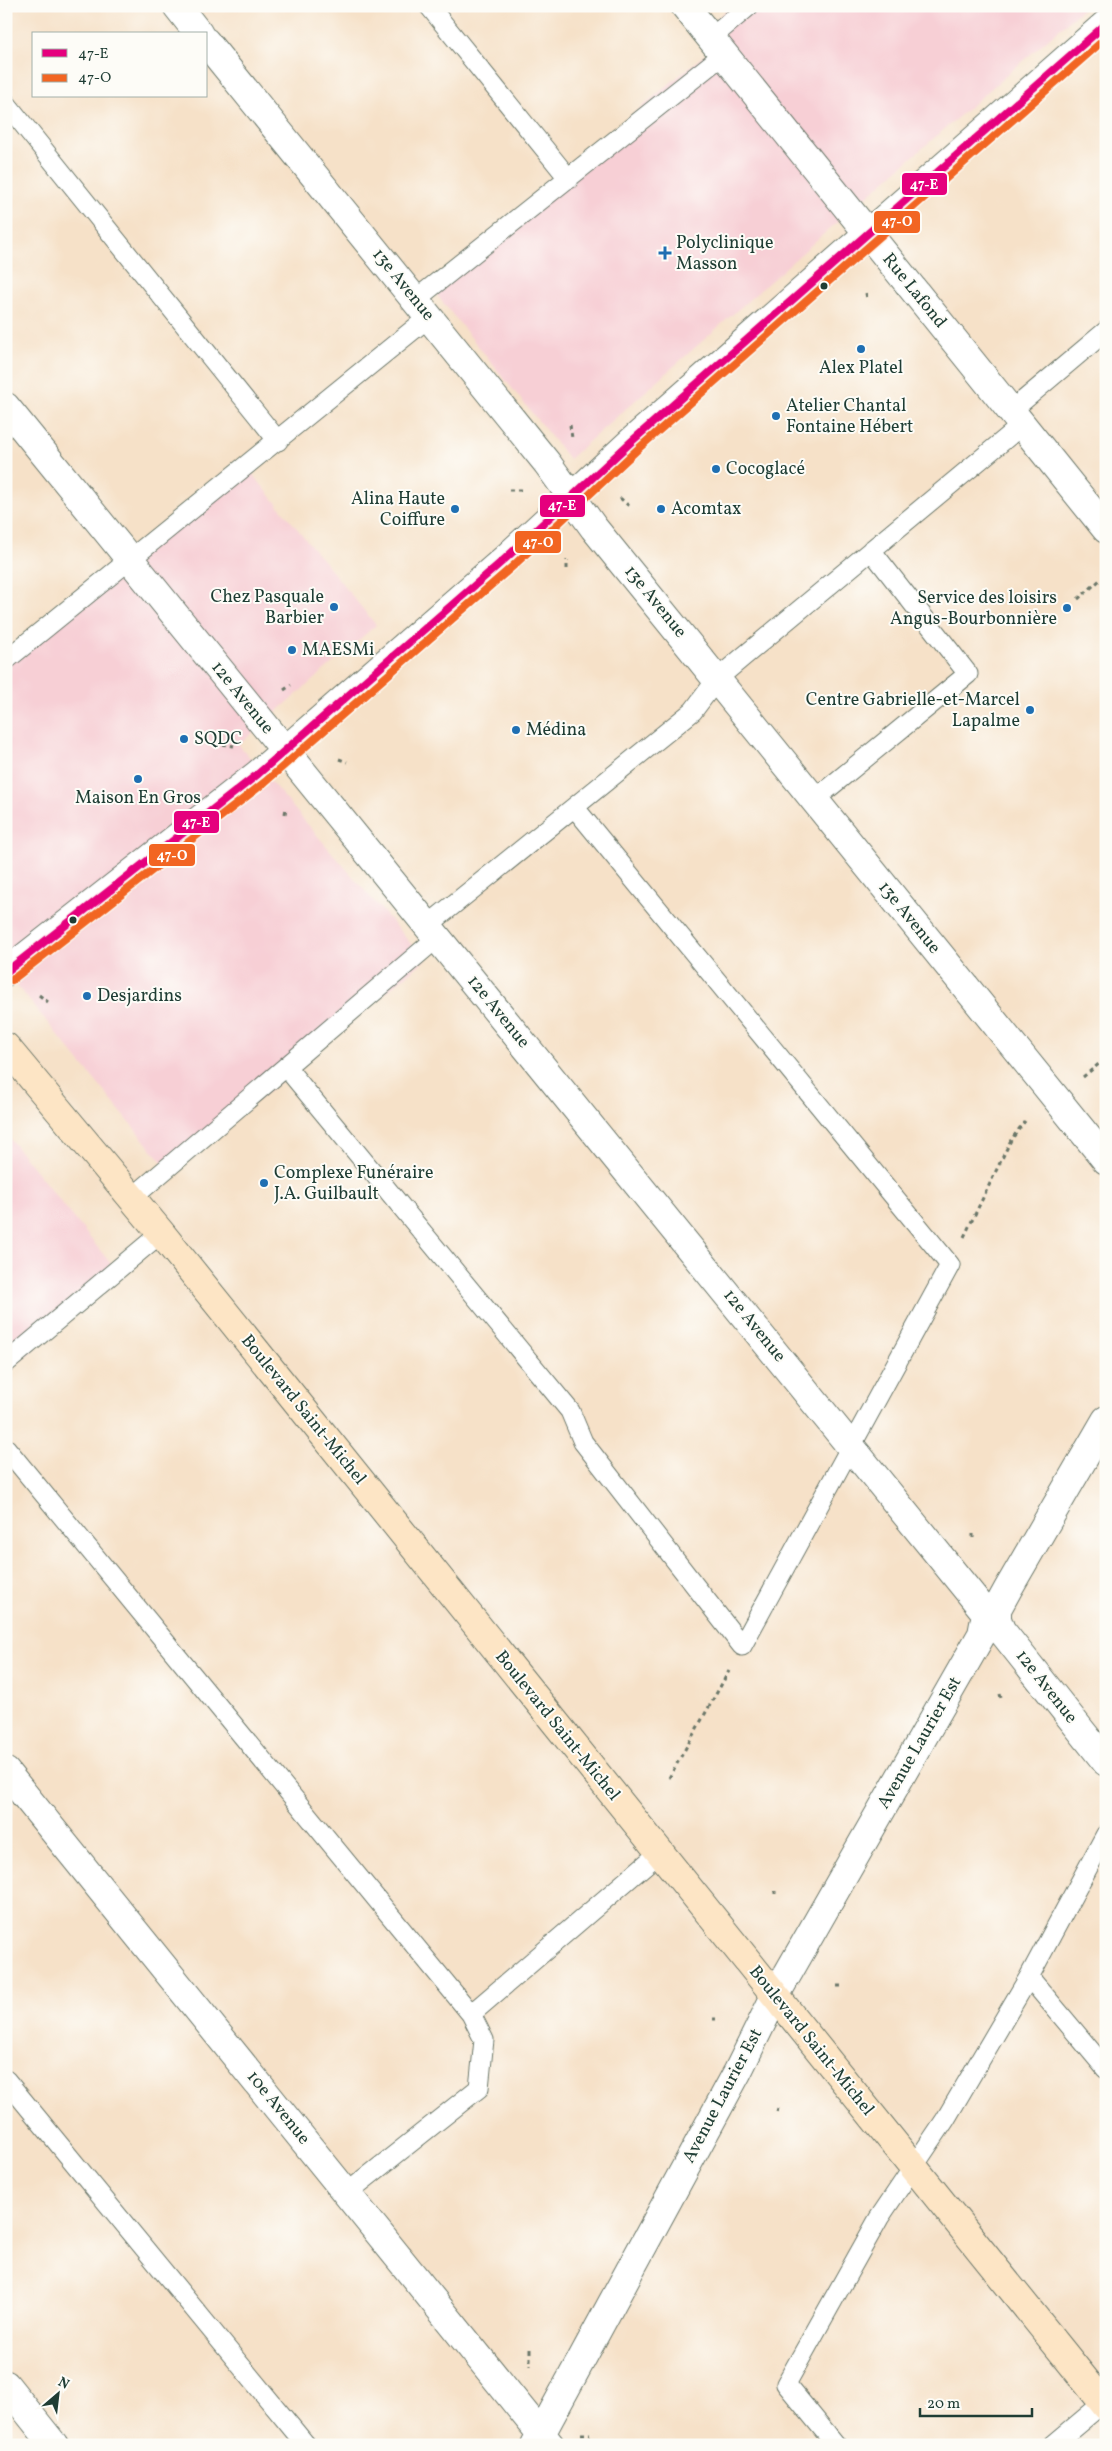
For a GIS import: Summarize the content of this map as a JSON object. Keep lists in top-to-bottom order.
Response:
{
  "streets": {
    "main road": ["Boulevard Saint-Michel"],
    "street": [
      "13e Avenue",
      "Rue Lafond",
      "12e Avenue",
      "Avenue Laurier Est",
      "10e Avenue"
    ]
  },
  "crossings": [
    ["12e Avenue", "Avenue Laurier Est"],
    ["Boulevard Saint-Michel", "Avenue Laurier Est"],
    ["Avenue Laurier Est", "10e Avenue"]
  ],
  "places": {
    "health": ["Polyclinique Masson"],
    "other": [
      "Alex Platel",
      "Atelier Chantal Fontaine Hébert",
      "Cocoglacé",
      "Alina Haute Coiffure",
      "Acomtax",
      "Chez Pasquale Barbier",
      "Service des loisirs Angus-Bourbonnière",
      "MAESMi",
      "Centre Gabrielle-et-Marcel Lapalme",
      "Médina",
      "SQDC",
      "Maison En Gros",
      "Desjardins",
      "Complexe Funéraire J.A. Guilbault"
    ]
  },
  "lines": ["transit line 47-E", "transit line 47-O"],
  "legend": ["47-E", "47-O"],
  "scale_bar": "20 m",
  "north": "top right"
}
